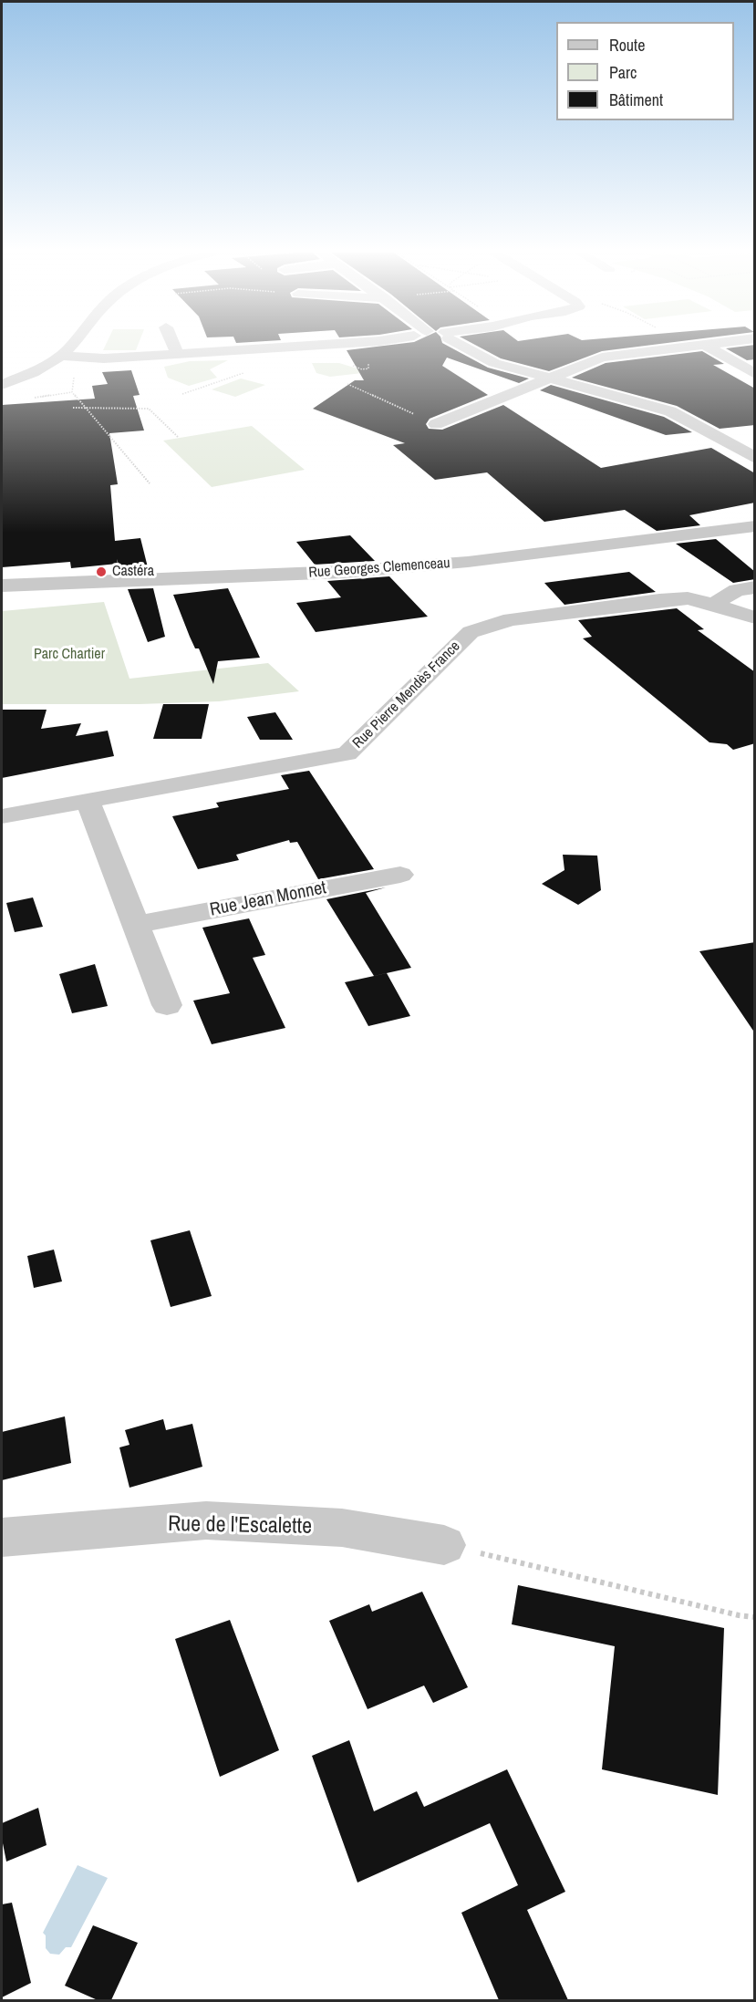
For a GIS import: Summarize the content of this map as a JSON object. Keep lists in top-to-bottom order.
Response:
{
  "streets": {
    "street": [
      "Rue Georges Clemenceau",
      "Rue Pierre Mendès France",
      "Rue Jean Monnet",
      "Rue de l'Escalette"
    ]
  },
  "parks": ["Parc Chartier"],
  "places": ["Castéra"],
  "legend": ["Route", "Parc", "Bâtiment"]
}
